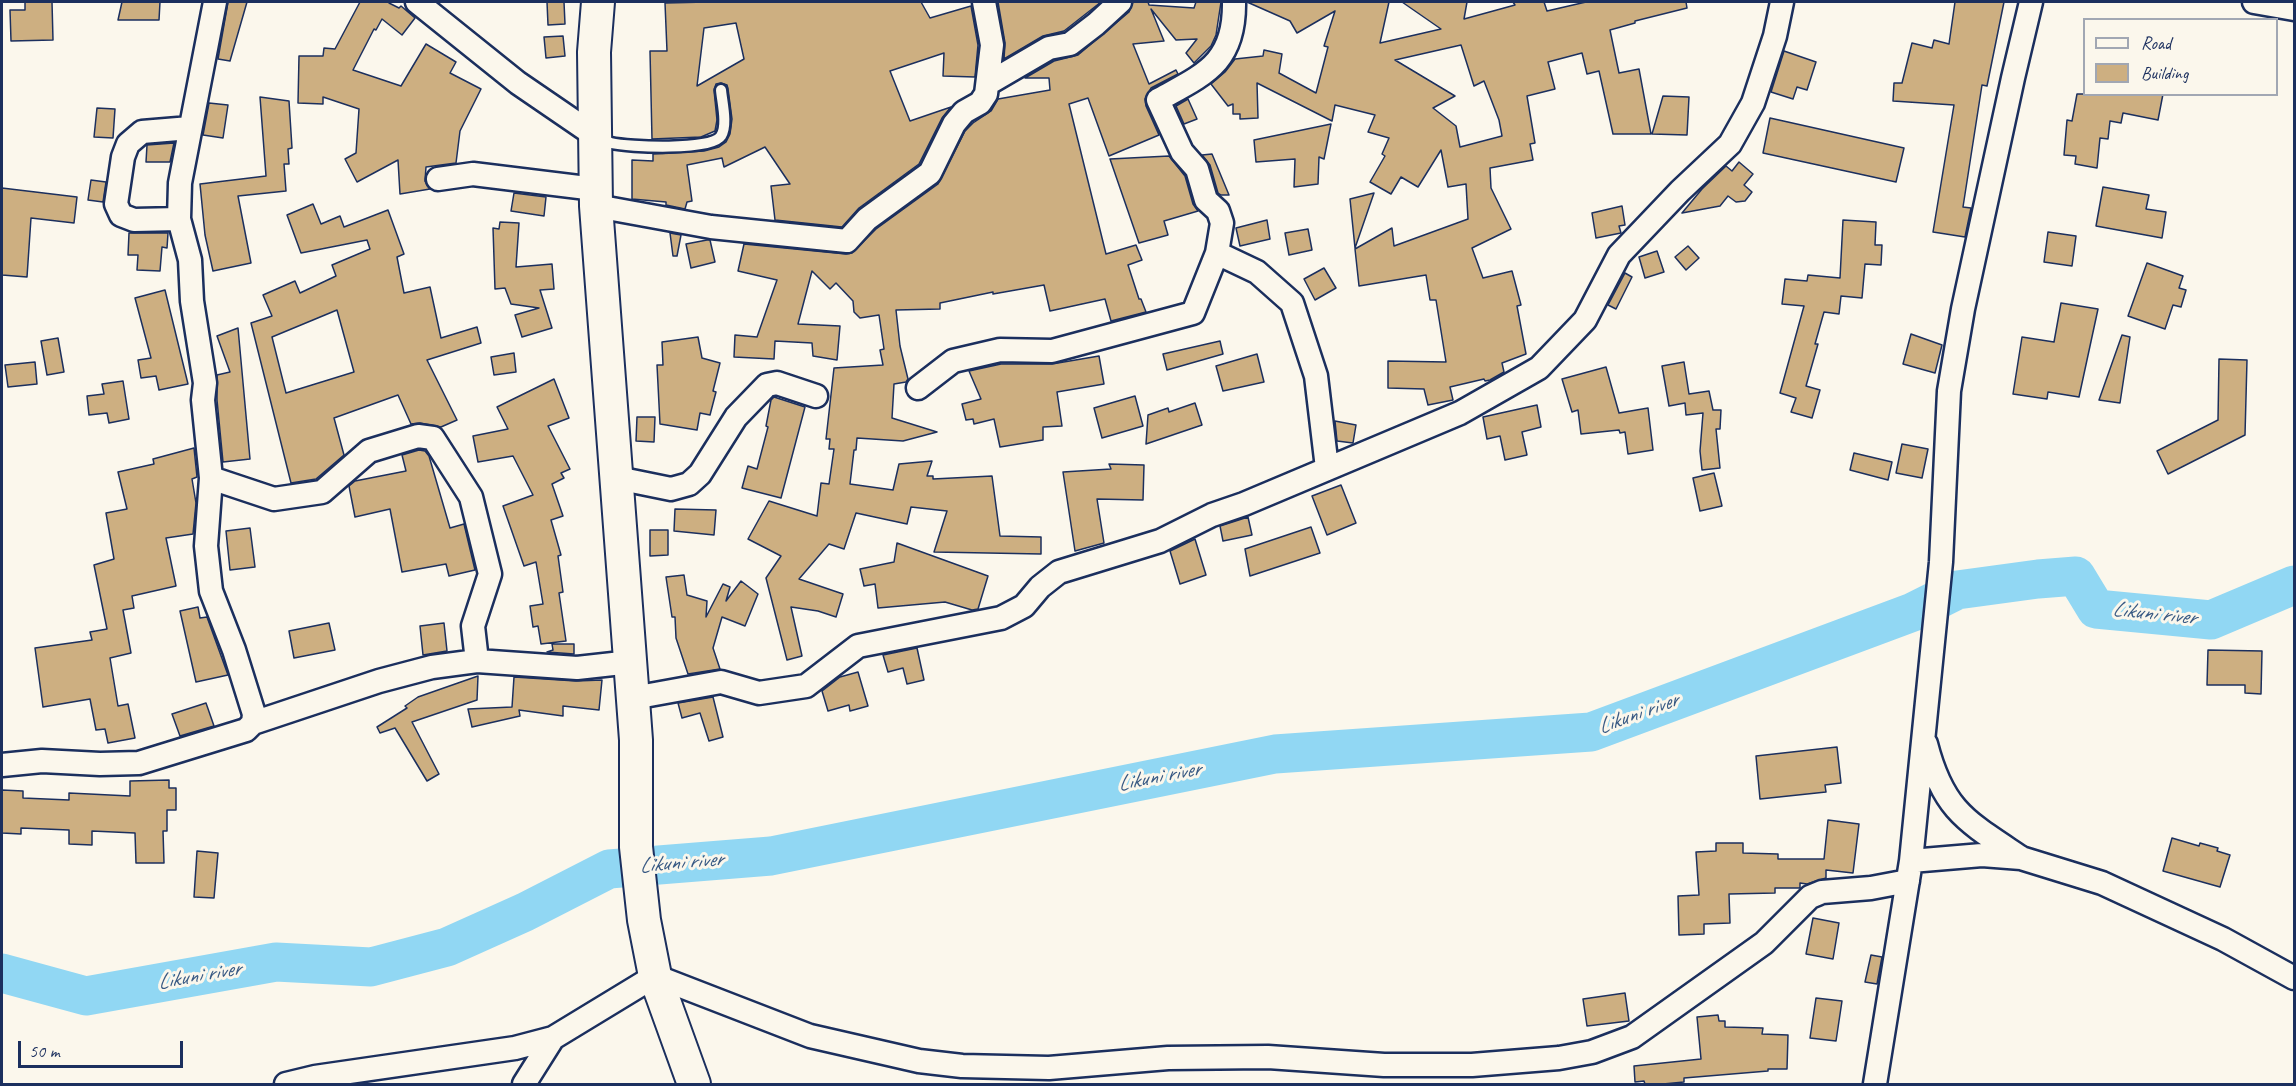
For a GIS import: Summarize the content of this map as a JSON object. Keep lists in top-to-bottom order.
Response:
{
  "water": ["Likuni river"],
  "legend": ["Road", "Building"],
  "scale_bar": "50 m"
}
